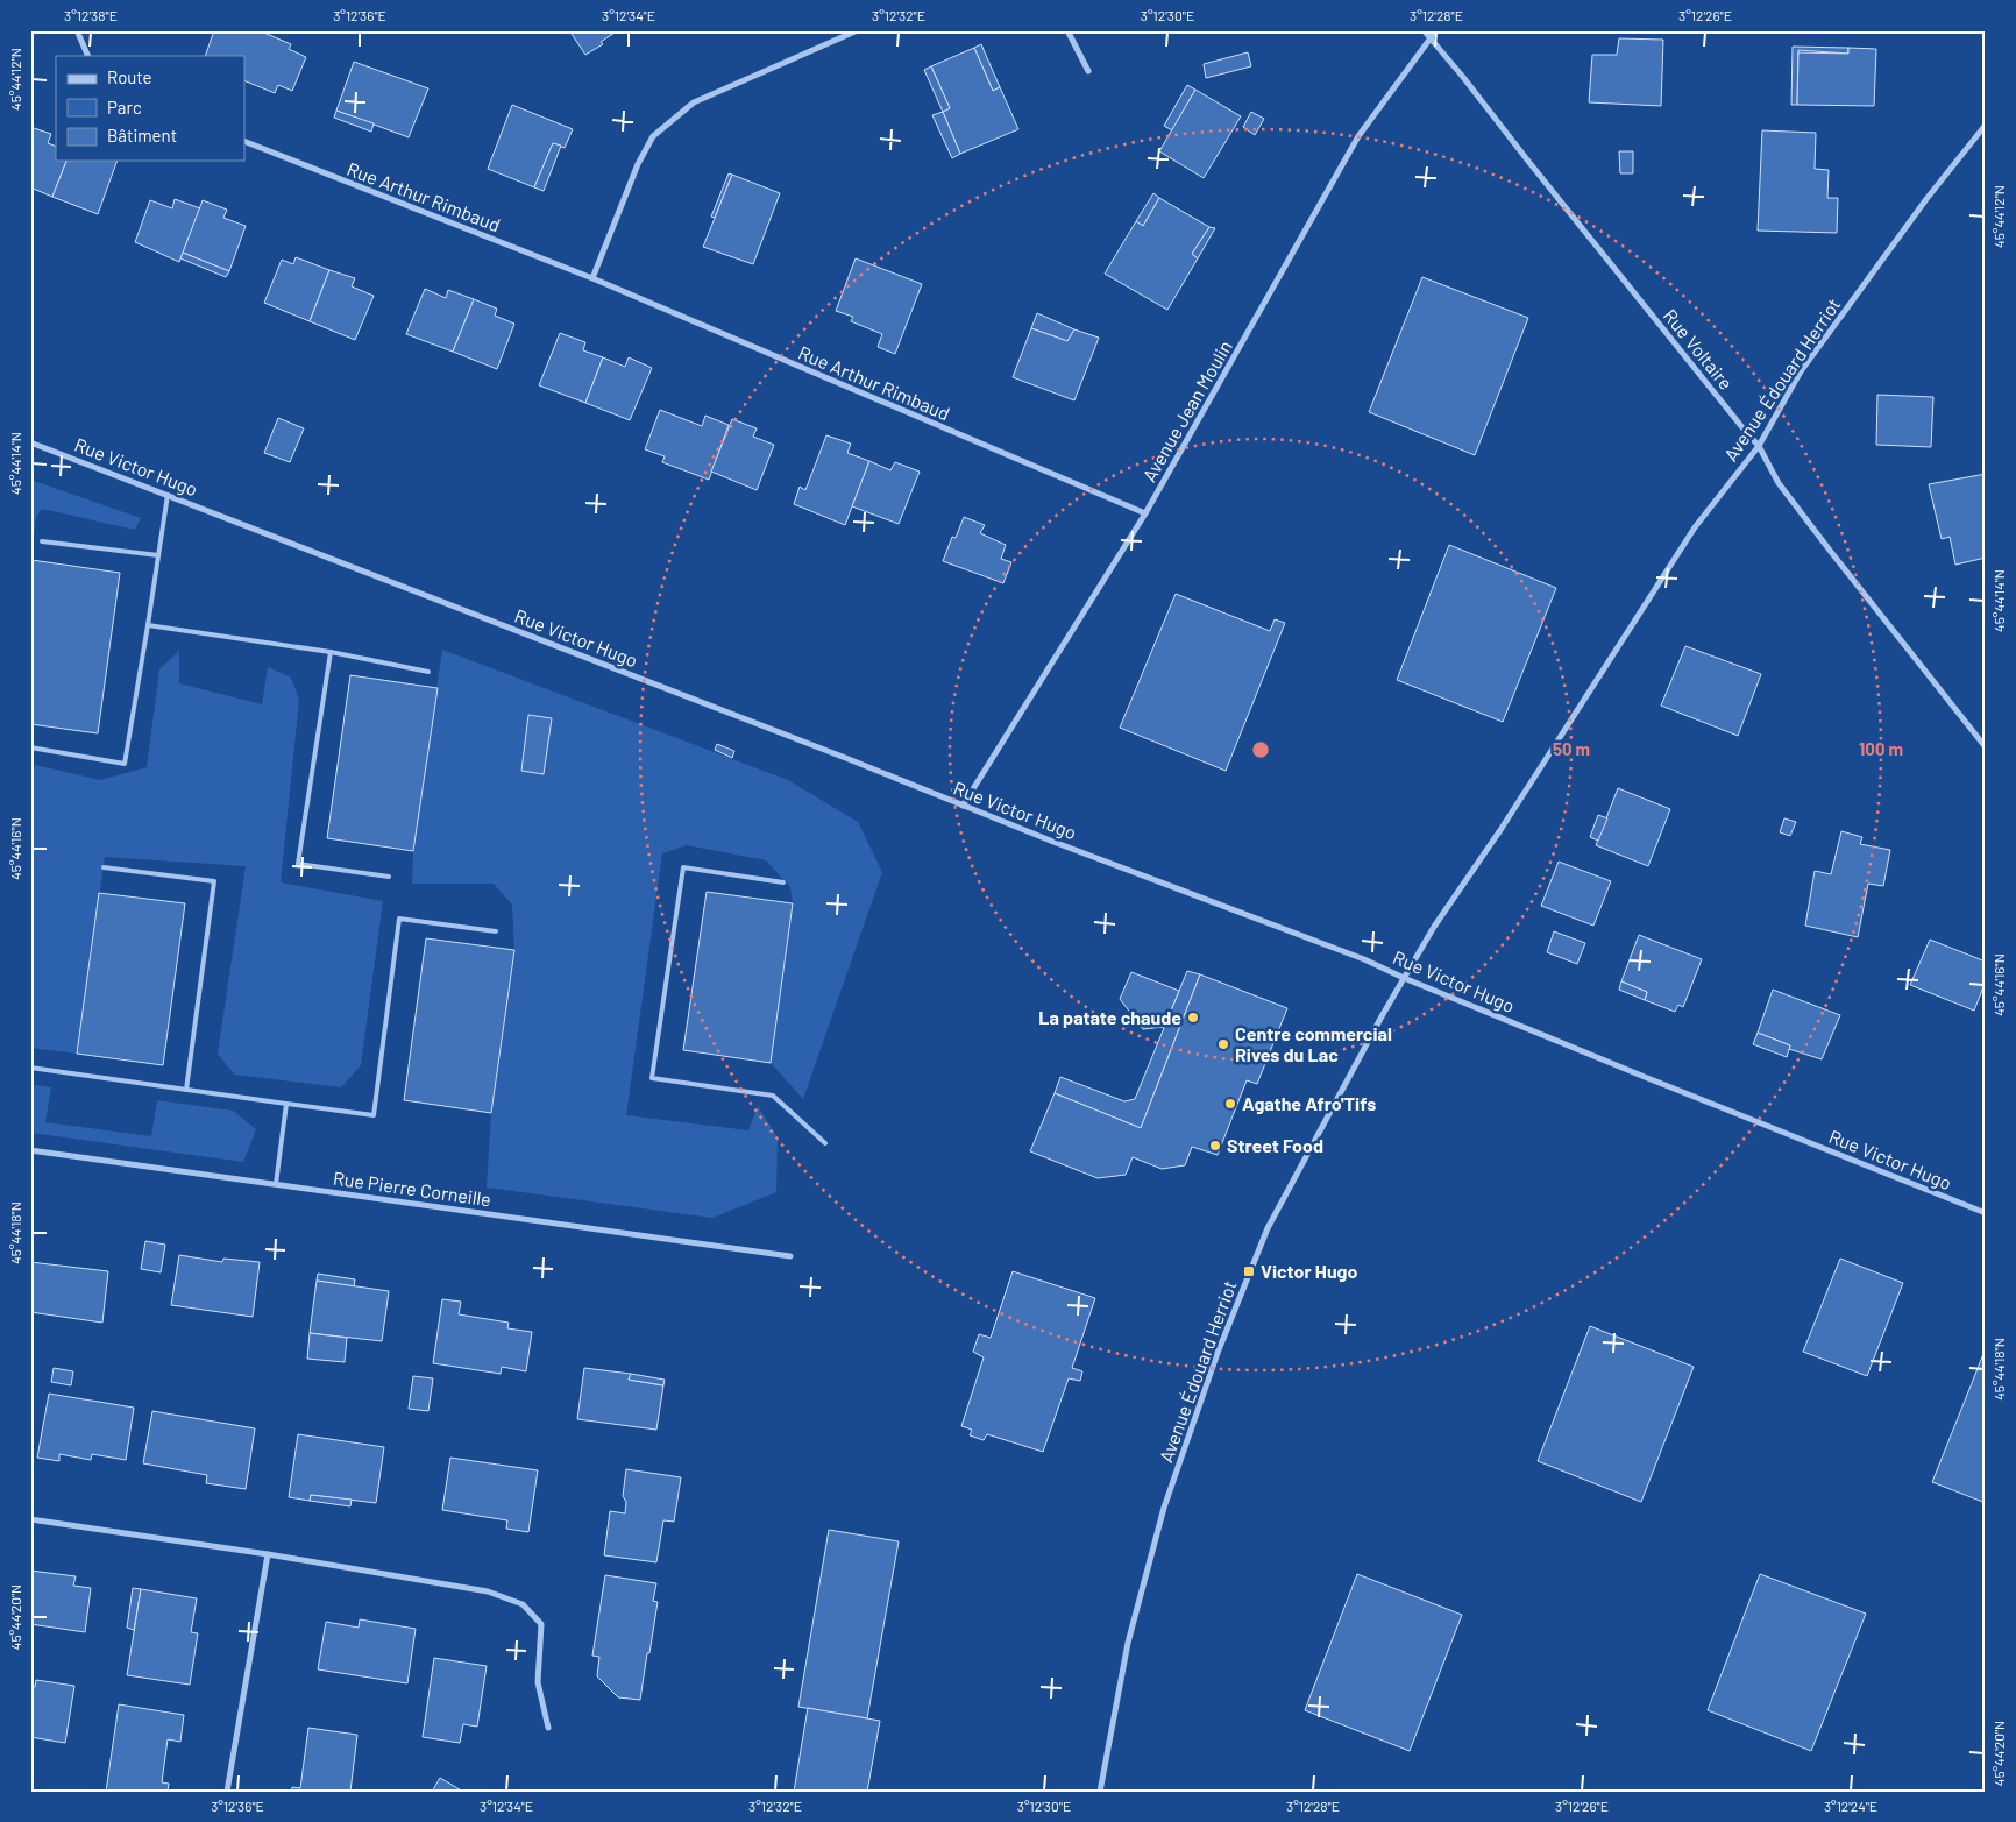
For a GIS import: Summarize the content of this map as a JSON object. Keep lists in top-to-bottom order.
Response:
{
  "streets": {
    "street": [
      "Rue Arthur Rimbaud",
      "Rue Voltaire",
      "Avenue Édouard Herriot",
      "Avenue Jean Moulin",
      "Rue Victor Hugo",
      "Rue Pierre Corneille"
    ]
  },
  "crossings": [
    ["Rue Arthur Rimbaud", "Avenue Jean Moulin"],
    ["Rue Voltaire", "Avenue Édouard Herriot"],
    ["Rue Voltaire", "Avenue Jean Moulin"],
    ["Avenue Édouard Herriot", "Rue Victor Hugo"],
    ["Avenue Jean Moulin", "Rue Victor Hugo"]
  ],
  "places": {
    "other": [
      "La patate chaude",
      "Centre commercial Rives du Lac",
      "Agathe Afro'Tifs",
      "Street Food"
    ],
    "transit": ["Victor Hugo"]
  },
  "legend": ["Route", "Parc", "Bâtiment"],
  "coordinates": [
    "3°12'38\"E",
    "3°12'36\"E",
    "3°12'34\"E",
    "3°12'32\"E",
    "3°12'30\"E",
    "3°12'28\"E",
    "3°12'26\"E",
    "45°44'12\"N",
    "45°44'14\"N",
    "45°44'16\"N",
    "45°44'18\"N",
    "45°44'20\"N",
    "3°12'24\"E"
  ],
  "rings": ["50 m", "100 m"]
}
